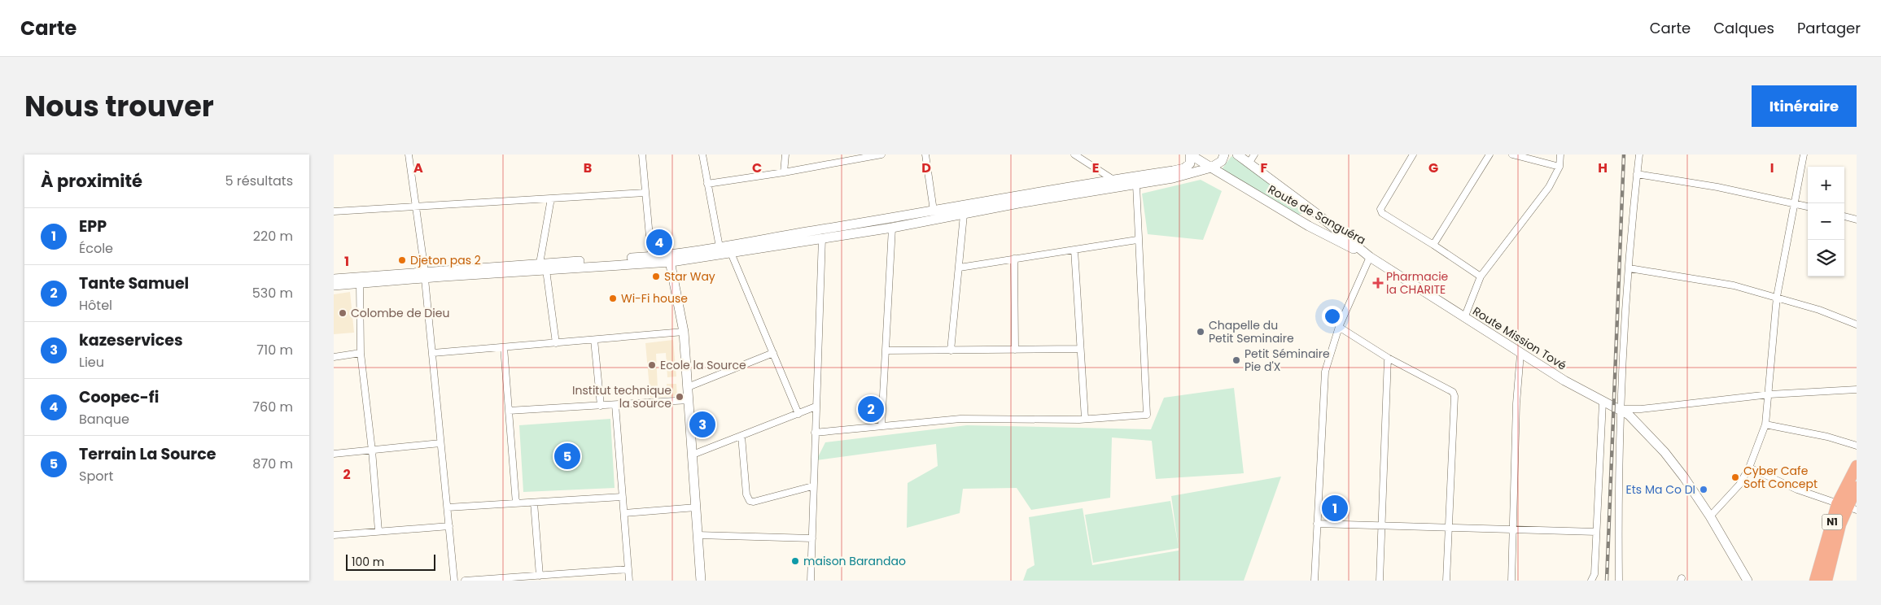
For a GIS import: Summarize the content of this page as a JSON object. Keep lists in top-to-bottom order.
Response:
{
  "streets": {
    "highway": ["N1"],
    "street": ["Route de Sanguéra", "Route Mission Tové"]
  },
  "crossings": [
    ["Route de Sanguéra", "Route Mission Tové"]
  ],
  "places": {
    "other": [
      "Djeton pas 2",
      "Star Way",
      "Wi-Fi house",
      "Colombe de Dieu",
      "Chapelle du Petit Seminaire",
      "Petit Séminaire Pie d'X",
      "Ecole la Source",
      "Institut technique la source",
      "Cyber Cafe Soft Concept",
      "Ets Ma Co DI",
      "maison Barandao"
    ],
    "health": ["Pharmacie la CHARITE"]
  },
  "scale_bar": "100 m",
  "page": {
    "header": "Carte",
    "nav": ["Carte", "Calques", "Partager"],
    "title": "Nous trouver",
    "buttons": "Itinéraire",
    "heading": ["À proximité", "5 résultats"],
    "map_buttons": ["+", "−"],
    "list": [
      {
        "mark": "1",
        "name": "EPP",
        "note": "École",
        "value": "220 m"
      },
      {
        "mark": "2",
        "name": "Tante Samuel",
        "note": "Hôtel",
        "value": "530 m"
      },
      {
        "mark": "3",
        "name": "kazeservices",
        "note": "Lieu",
        "value": "710 m"
      },
      {
        "mark": "4",
        "name": "Coopec-fi",
        "note": "Banque",
        "value": "760 m"
      },
      {
        "mark": "5",
        "name": "Terrain La Source",
        "note": "Sport",
        "value": "870 m"
      }
    ],
    "pins": [
      "4",
      "2",
      "3",
      "5",
      "1"
    ],
    "scale": "100 m"
  },
  "grid": {
    "columns": [
      "A",
      "B",
      "C",
      "D",
      "E",
      "F",
      "G",
      "H",
      "I"
    ],
    "rows": ["1", "2"]
  }
}
